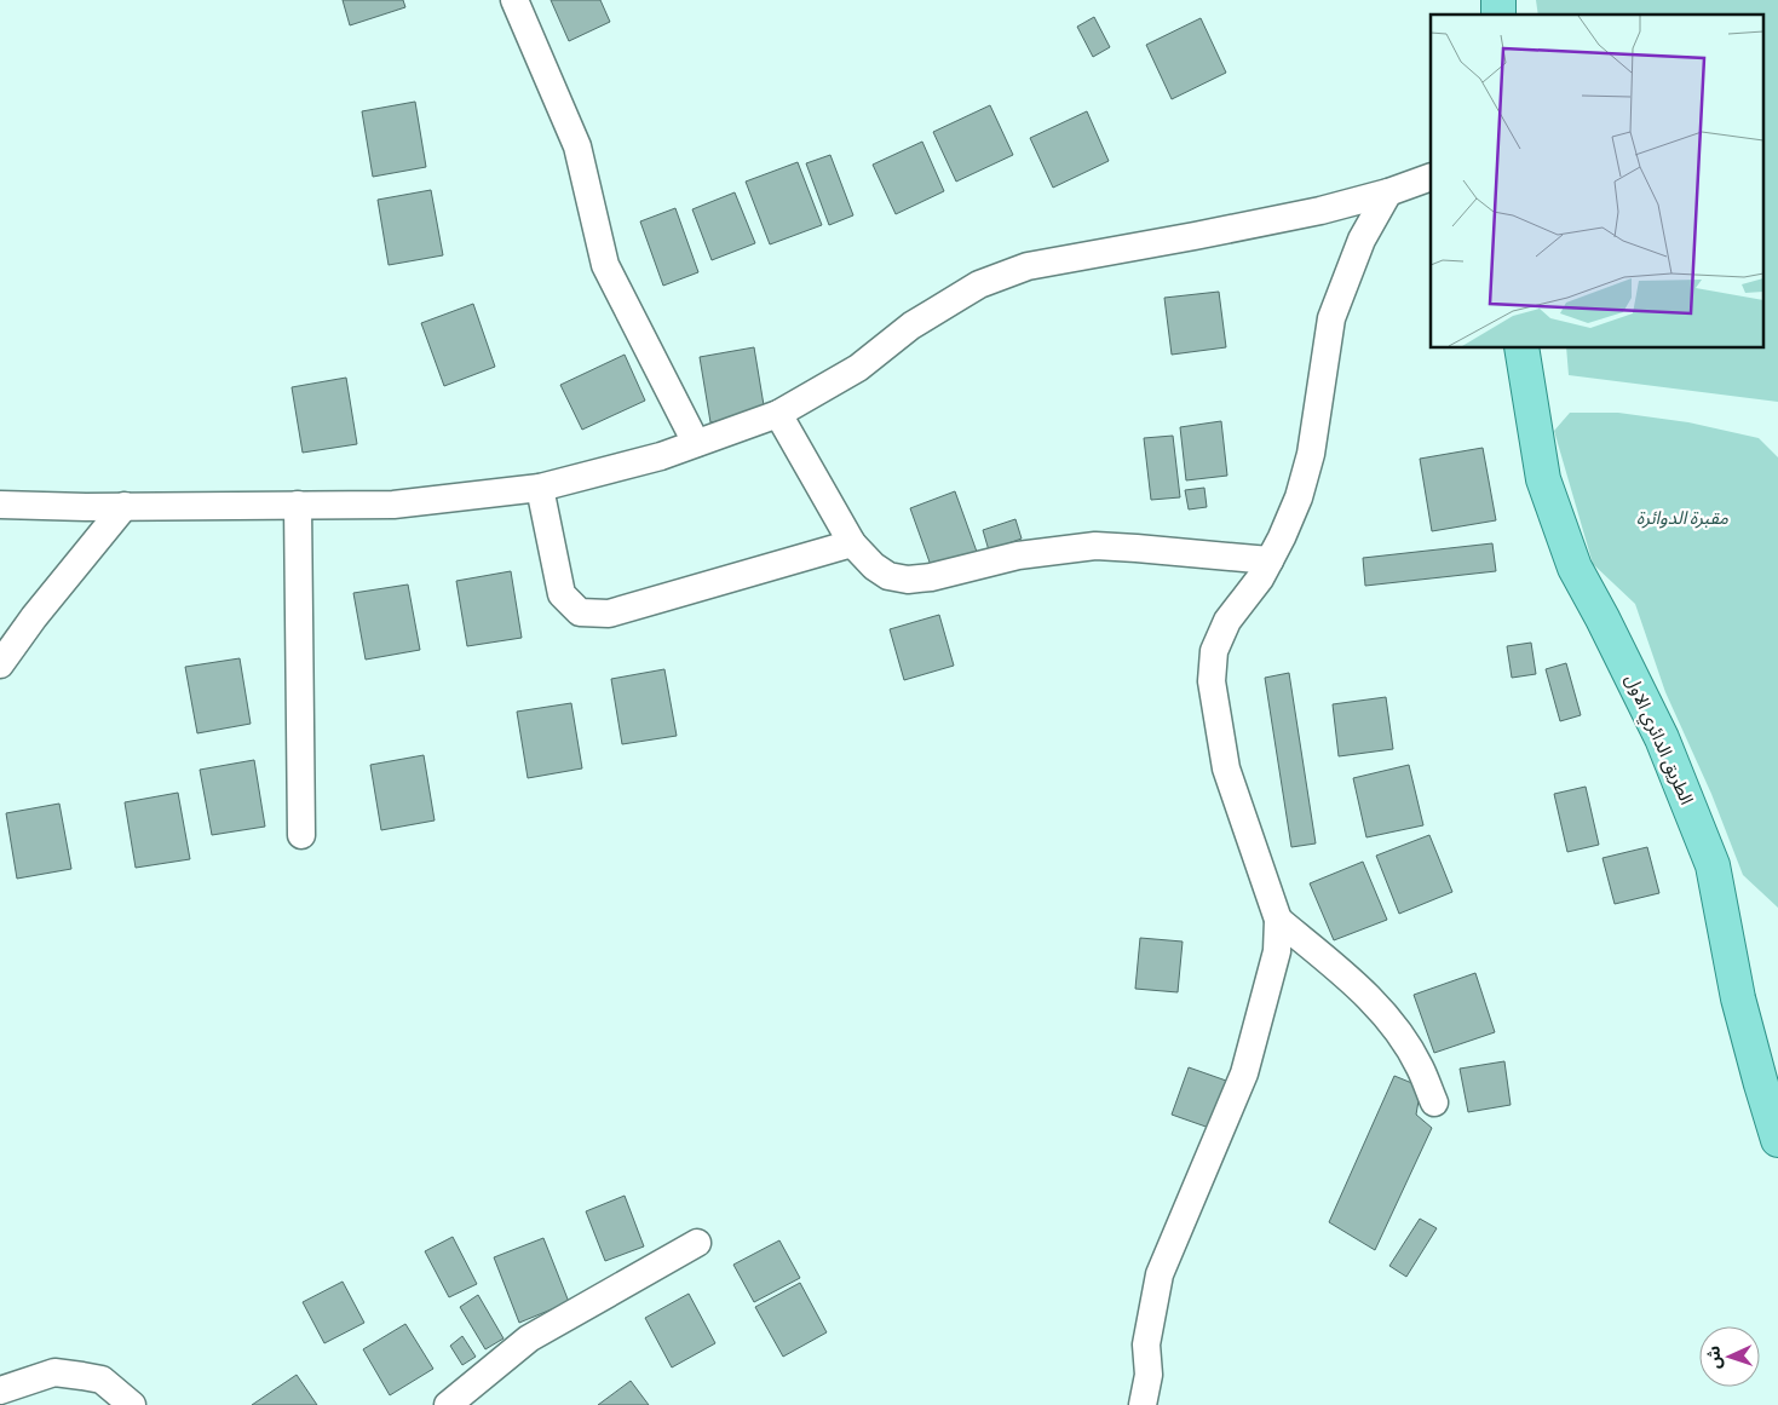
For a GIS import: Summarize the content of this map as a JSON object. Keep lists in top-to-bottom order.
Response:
{
  "streets": {
    "main road": ["الطريق الدائري الاول"]
  },
  "parks": ["مقبرة الدوائرة"],
  "north": "left"
}
